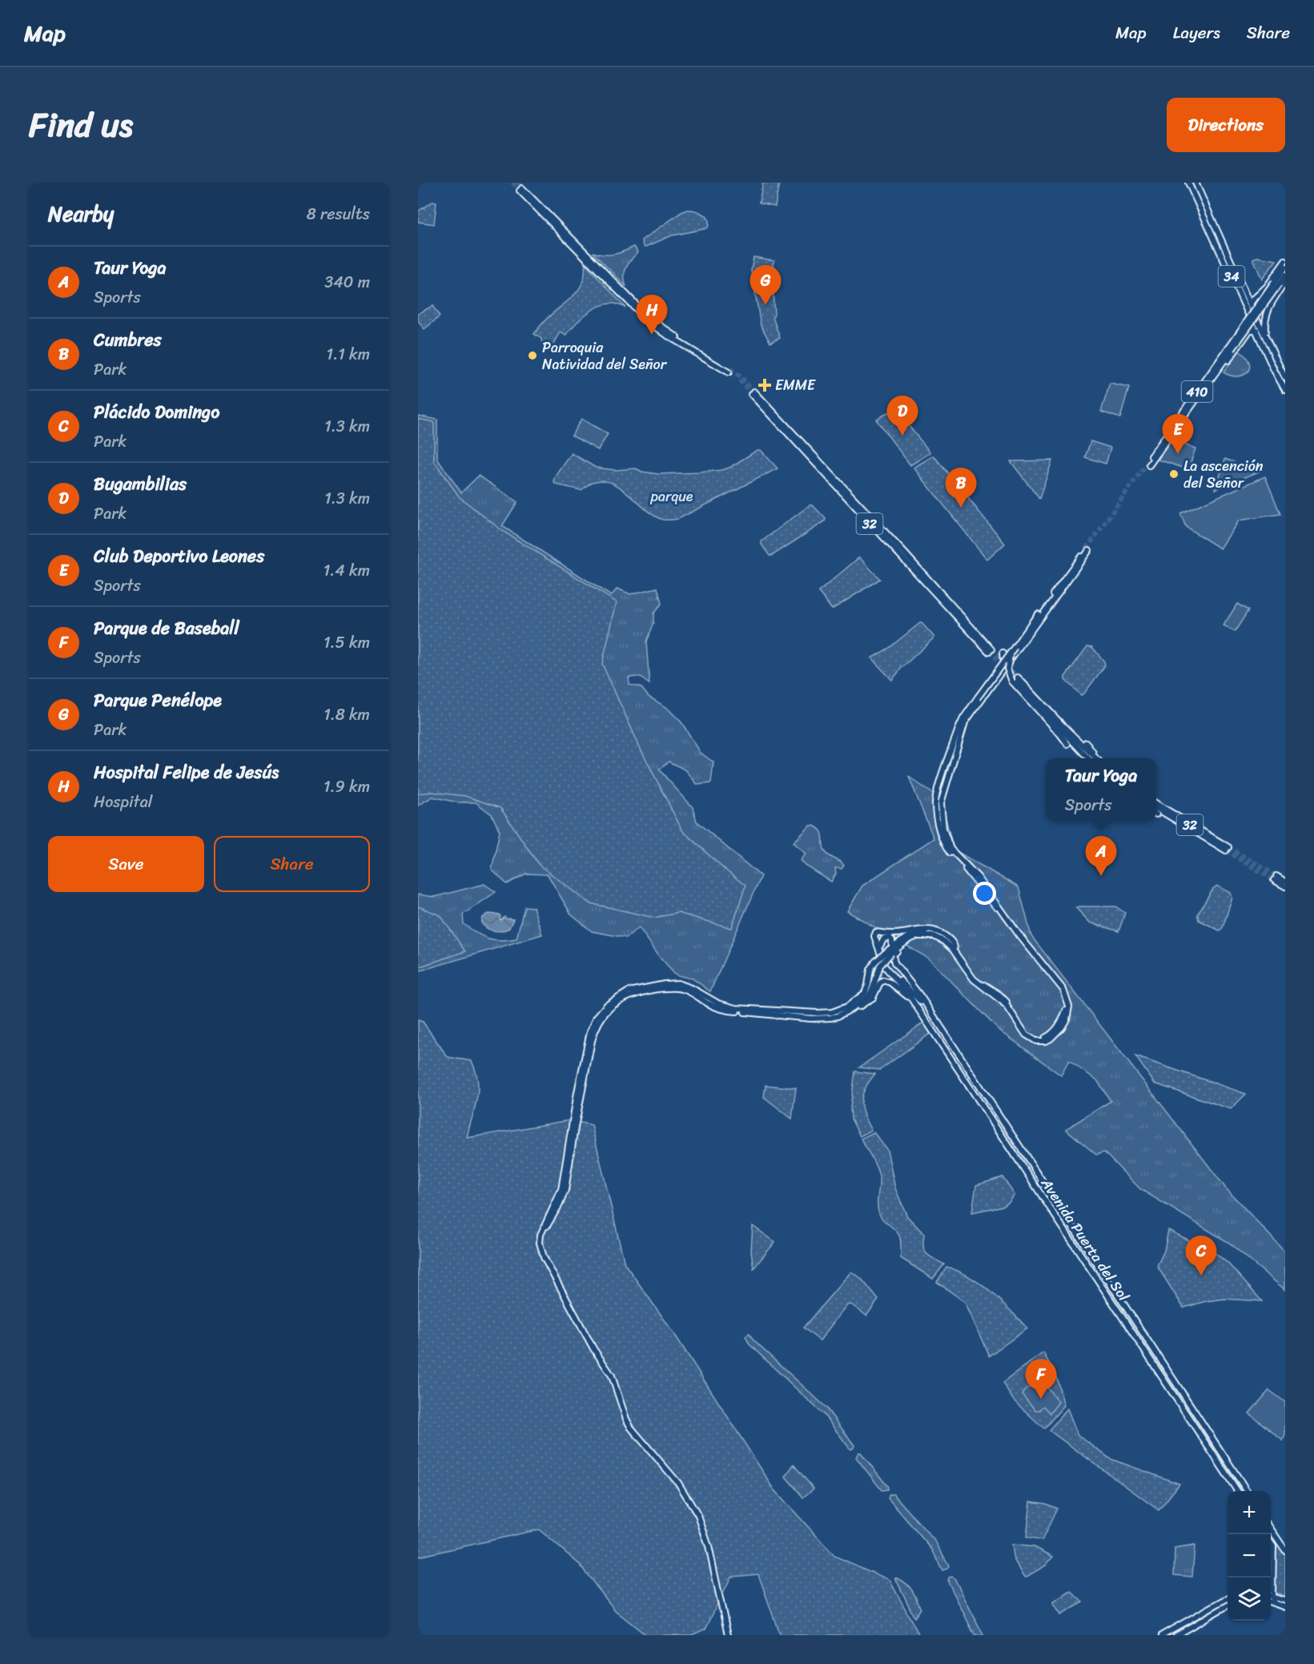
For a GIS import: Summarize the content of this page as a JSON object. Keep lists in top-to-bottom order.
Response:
{
  "streets": {
    "main road": [
      "34",
      "410",
      "32",
      "Avenida Puerta del Sol"
    ]
  },
  "parks": ["parque"],
  "places": {
    "other": ["Parroquia Natividad del Señor", "La ascención del Señor"],
    "health": ["EMME"]
  },
  "page": {
    "header": "Map",
    "nav": ["Map", "Layers", "Share"],
    "title": "Find us",
    "buttons": [
      "Directions",
      ["Save", "Share"]
    ],
    "heading": ["Nearby", "8 results"],
    "list": [
      {
        "mark": "A",
        "name": "Taur Yoga",
        "note": "Sports",
        "value": "340 m"
      },
      {
        "mark": "B",
        "name": "Cumbres",
        "note": "Park",
        "value": "1.1 km"
      },
      {
        "mark": "C",
        "name": "Plácido Domingo",
        "note": "Park",
        "value": "1.3 km"
      },
      {
        "mark": "D",
        "name": "Bugambilias",
        "note": "Park",
        "value": "1.3 km"
      },
      {
        "mark": "E",
        "name": "Club Deportivo Leones",
        "note": "Sports",
        "value": "1.4 km"
      },
      {
        "mark": "F",
        "name": "Parque de Baseball",
        "note": "Sports",
        "value": "1.5 km"
      },
      {
        "mark": "G",
        "name": "Parque Penélope",
        "note": "Park",
        "value": "1.8 km"
      },
      {
        "mark": "H",
        "name": "Hospital Felipe de Jesús",
        "note": "Hospital",
        "value": "1.9 km"
      }
    ],
    "pins": [
      "G",
      "H",
      "D",
      "E",
      "B",
      "A",
      "C",
      "F"
    ],
    "popup": ["Taur Yoga", "Sports"],
    "map_buttons": ["+", "−"]
  }
}
